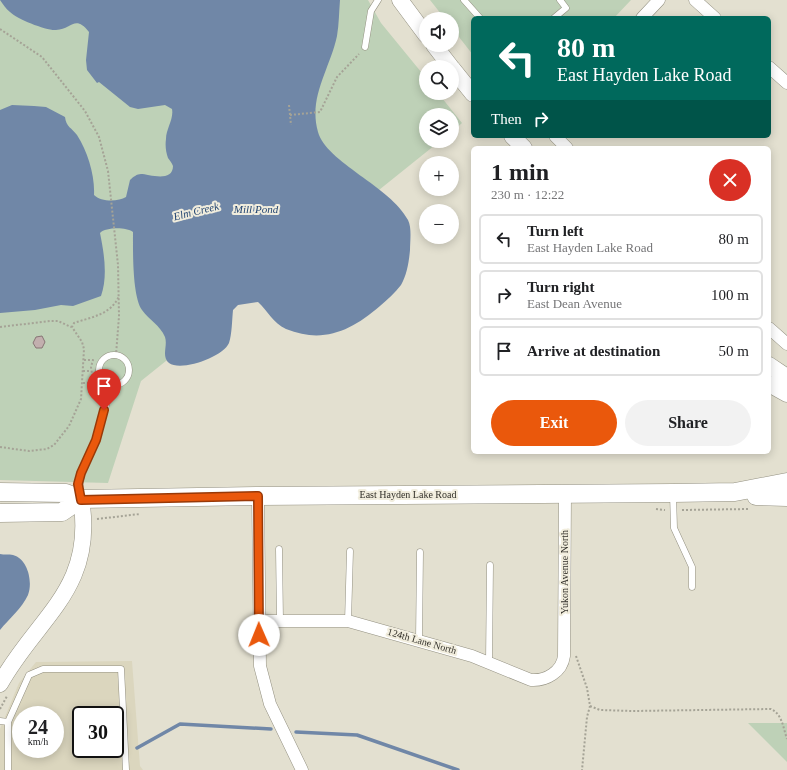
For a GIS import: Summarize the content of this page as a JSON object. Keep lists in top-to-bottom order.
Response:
{
  "streets": {
    "main road": ["East Hayden Lake Road"],
    "street": ["Yukon Avenue North", "124th Lane North"]
  },
  "crossings": [
    ["East Hayden Lake Road", "Yukon Avenue North"],
    ["Yukon Avenue North", "124th Lane North"]
  ],
  "water": ["Mill Pond", "Elm Creek"],
  "page": {
    "map_buttons": ["+", "−"],
    "turn": ["80 m", "East Hayden Lake Road"],
    "then": "Then",
    "heading": ["1 min", "230 m · 12:22"],
    "list": [
      {
        "name": "Turn left",
        "note": "East Hayden Lake Road",
        "value": "80 m"
      },
      {
        "name": "Turn right",
        "note": "East Dean Avenue",
        "value": "100 m"
      },
      {
        "name": "Arrive at destination",
        "value": "50 m"
      }
    ],
    "buttons": ["Exit", "Share"],
    "speed": "24 km/h",
    "limit": "30"
  }
}
